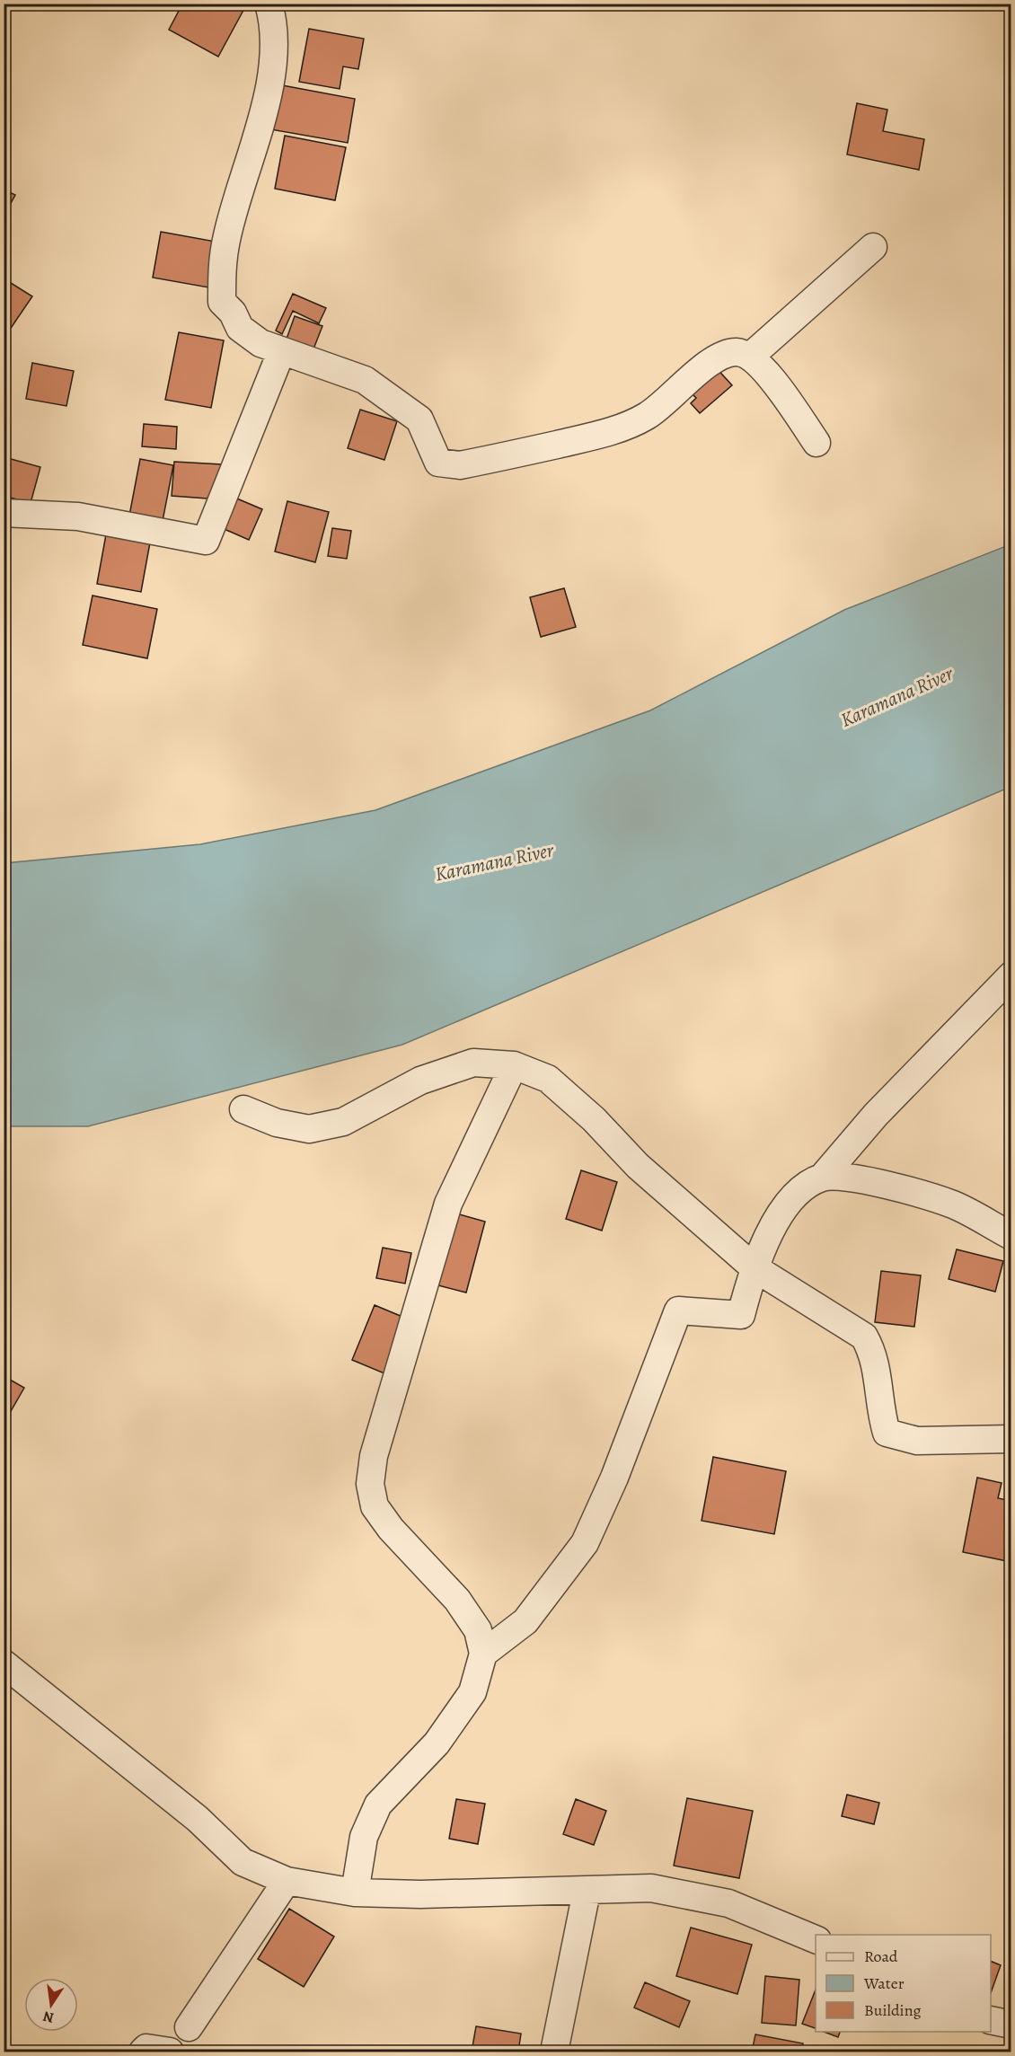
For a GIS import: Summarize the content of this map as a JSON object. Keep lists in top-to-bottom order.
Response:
{
  "water": ["Karamana River"],
  "legend": ["Road", "Water", "Building"],
  "north": "bottom"
}
